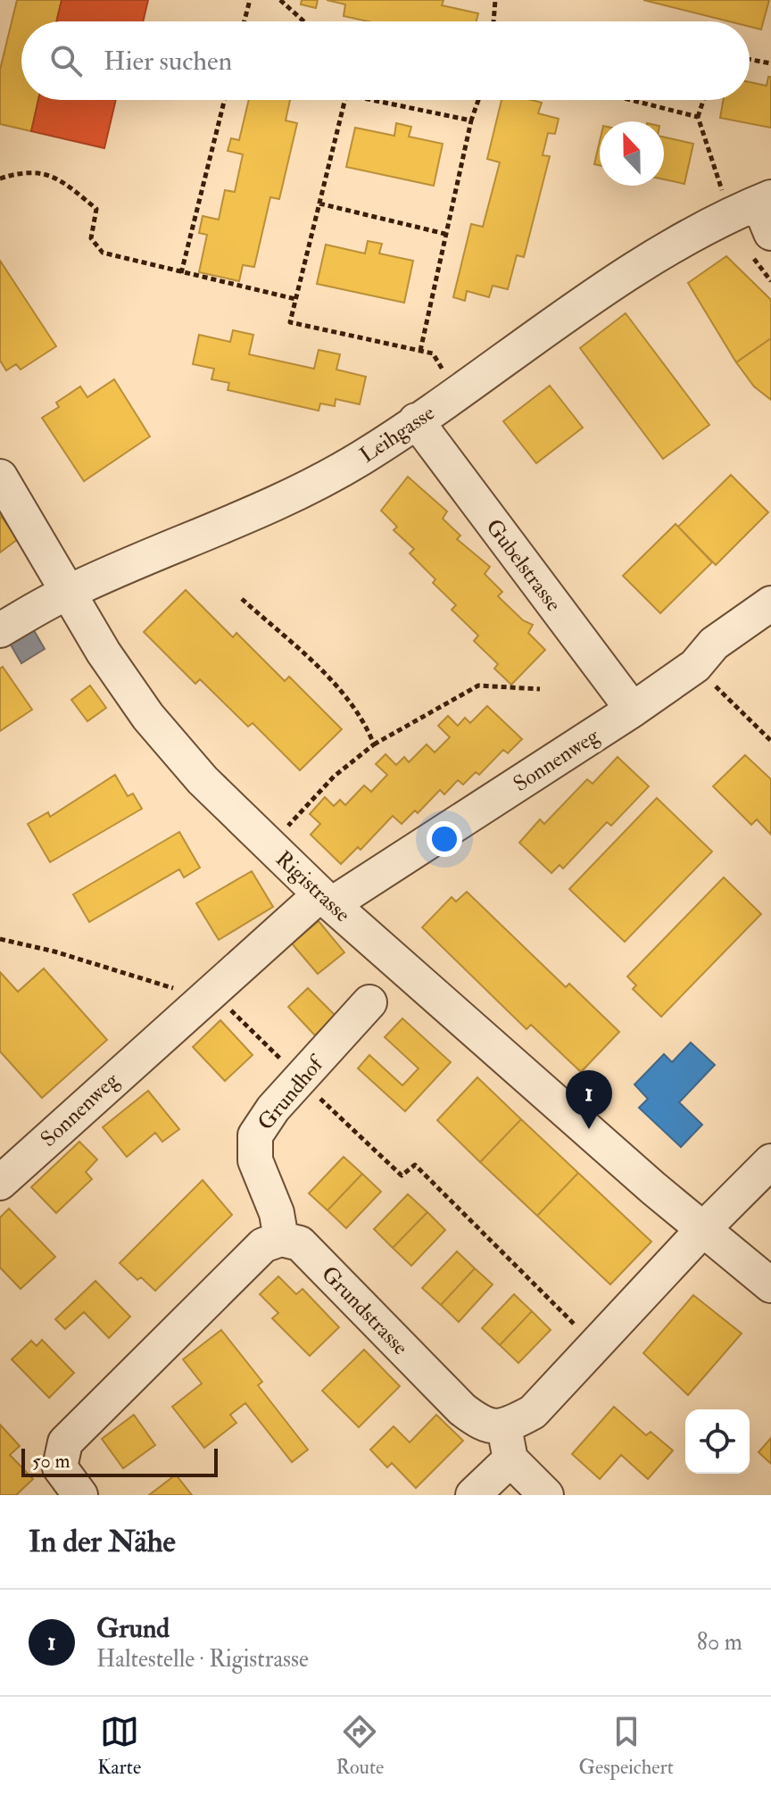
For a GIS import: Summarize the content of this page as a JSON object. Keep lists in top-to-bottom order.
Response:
{
  "streets": {
    "street": [
      "Leihgasse",
      "Gubelstrasse",
      "Sonnenweg",
      "Rigistrasse",
      "Grundhof",
      "Grundstrasse"
    ]
  },
  "crossings": [
    ["Leihgasse", "Gubelstrasse"],
    ["Leihgasse", "Rigistrasse"],
    ["Gubelstrasse", "Sonnenweg"],
    ["Sonnenweg", "Rigistrasse"],
    ["Grundhof", "Grundstrasse"]
  ],
  "scale_bar": "50 m",
  "north": "top",
  "page": {
    "search": "Hier suchen",
    "pins": "1",
    "scale": "50 m",
    "heading": "In der Nähe",
    "list": [
      {
        "mark": "1",
        "name": "Grund",
        "note": "Haltestelle · Rigistrasse",
        "value": "80 m"
      }
    ],
    "nav": ["Karte", "Route", "Gespeichert"]
  }
}
